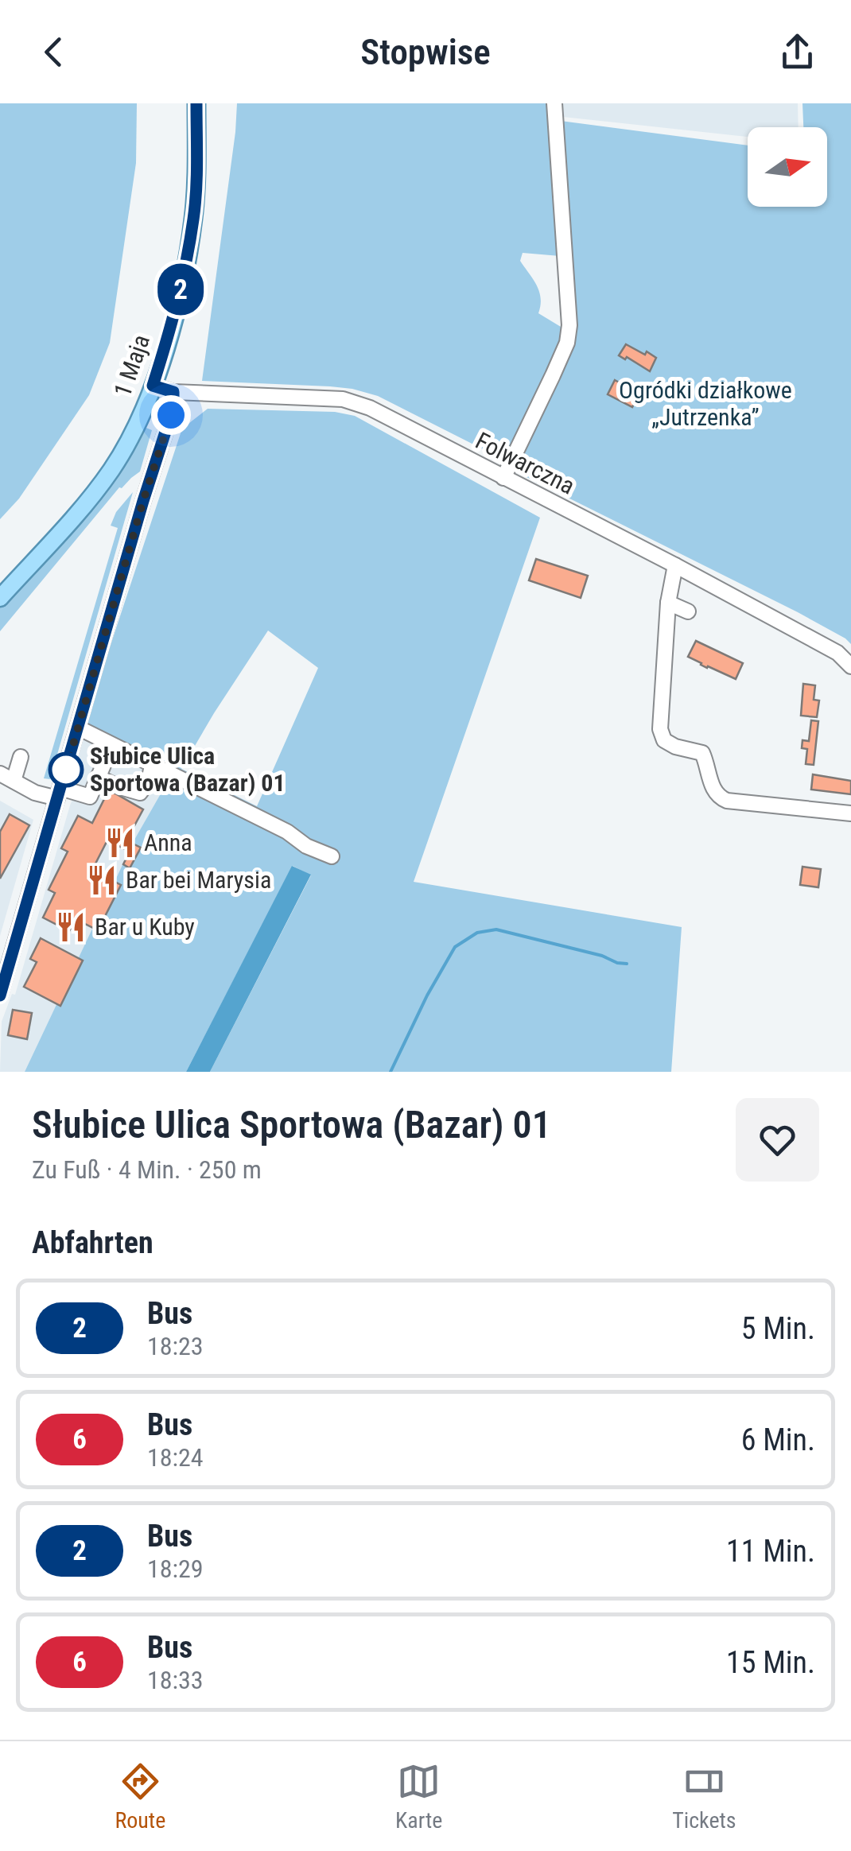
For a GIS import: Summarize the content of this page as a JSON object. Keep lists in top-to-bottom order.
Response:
{
  "streets": {
    "main road": ["1 Maja"],
    "street": ["Folwarczna"]
  },
  "crossings": [
    ["1 Maja", "Folwarczna"]
  ],
  "parks": ["Ogródki działkowe „Jutrzenka”"],
  "places": {
    "other": ["Słubice Ulica Sportowa (Bazar) 01"],
    "restaurant": ["Anna", "Bar bei Marysia", "Bar u Kuby"]
  },
  "lines": ["bus line 2"],
  "north": "right",
  "page": {
    "header": "Stopwise",
    "on_map": "2",
    "heading": [
      ["Słubice Ulica Sportowa (Bazar) 01", "Zu Fuß · 4 Min. · 250 m"],
      "Abfahrten"
    ],
    "list": [
      {
        "mark": "2",
        "name": "Bus",
        "note": "18:23",
        "value": "5 Min."
      },
      {
        "mark": "6",
        "name": "Bus",
        "note": "18:24",
        "value": "6 Min."
      },
      {
        "mark": "2",
        "name": "Bus",
        "note": "18:29",
        "value": "11 Min."
      },
      {
        "mark": "6",
        "name": "Bus",
        "note": "18:33",
        "value": "15 Min."
      }
    ],
    "tabs": ["Route", "Karte", "Tickets"]
  }
}
